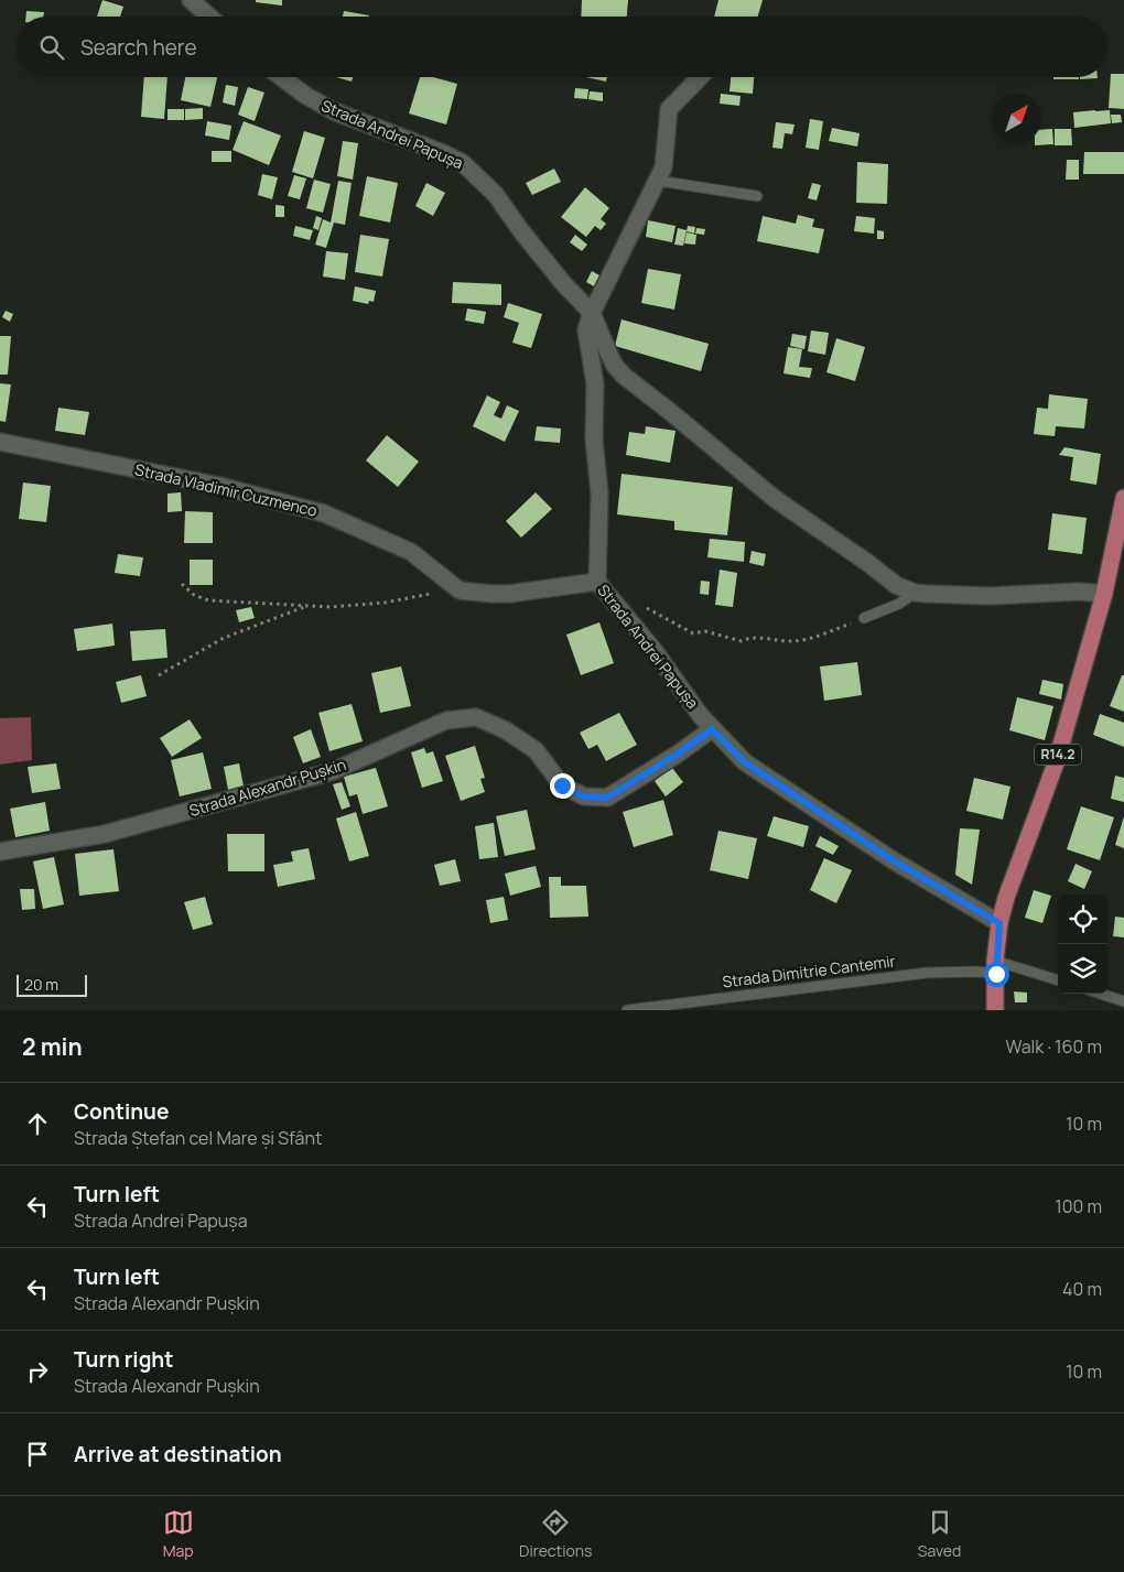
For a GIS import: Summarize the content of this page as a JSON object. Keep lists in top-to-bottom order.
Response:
{
  "streets": {
    "main road": ["R14.2"],
    "street": ["Strada Andrei Papușa", "Strada Vladimir Cuzmenco", "Strada Alexandr Pușkin"],
    "lane": ["Strada Dimitrie Cantemir"]
  },
  "crossings": [
    ["Strada Andrei Papușa", "R14.2"],
    ["Strada Andrei Papușa", "Strada Alexandr Pușkin"],
    ["R14.2", "Strada Dimitrie Cantemir"]
  ],
  "scale_bar": "20 m",
  "north": "top right",
  "page": {
    "search": "Search here",
    "scale": "20 m",
    "heading": ["2 min", "Walk · 160 m"],
    "list": [
      ["Continue", "Strada Ștefan cel Mare și Sfânt", "10 m"],
      ["Turn left", "Strada Andrei Papușa", "100 m"],
      ["Turn left", "Strada Alexandr Pușkin", "40 m"],
      ["Turn right", "Strada Alexandr Pușkin", "10 m"],
      "Arrive at destination"
    ],
    "nav": ["Map", "Directions", "Saved"]
  }
}
